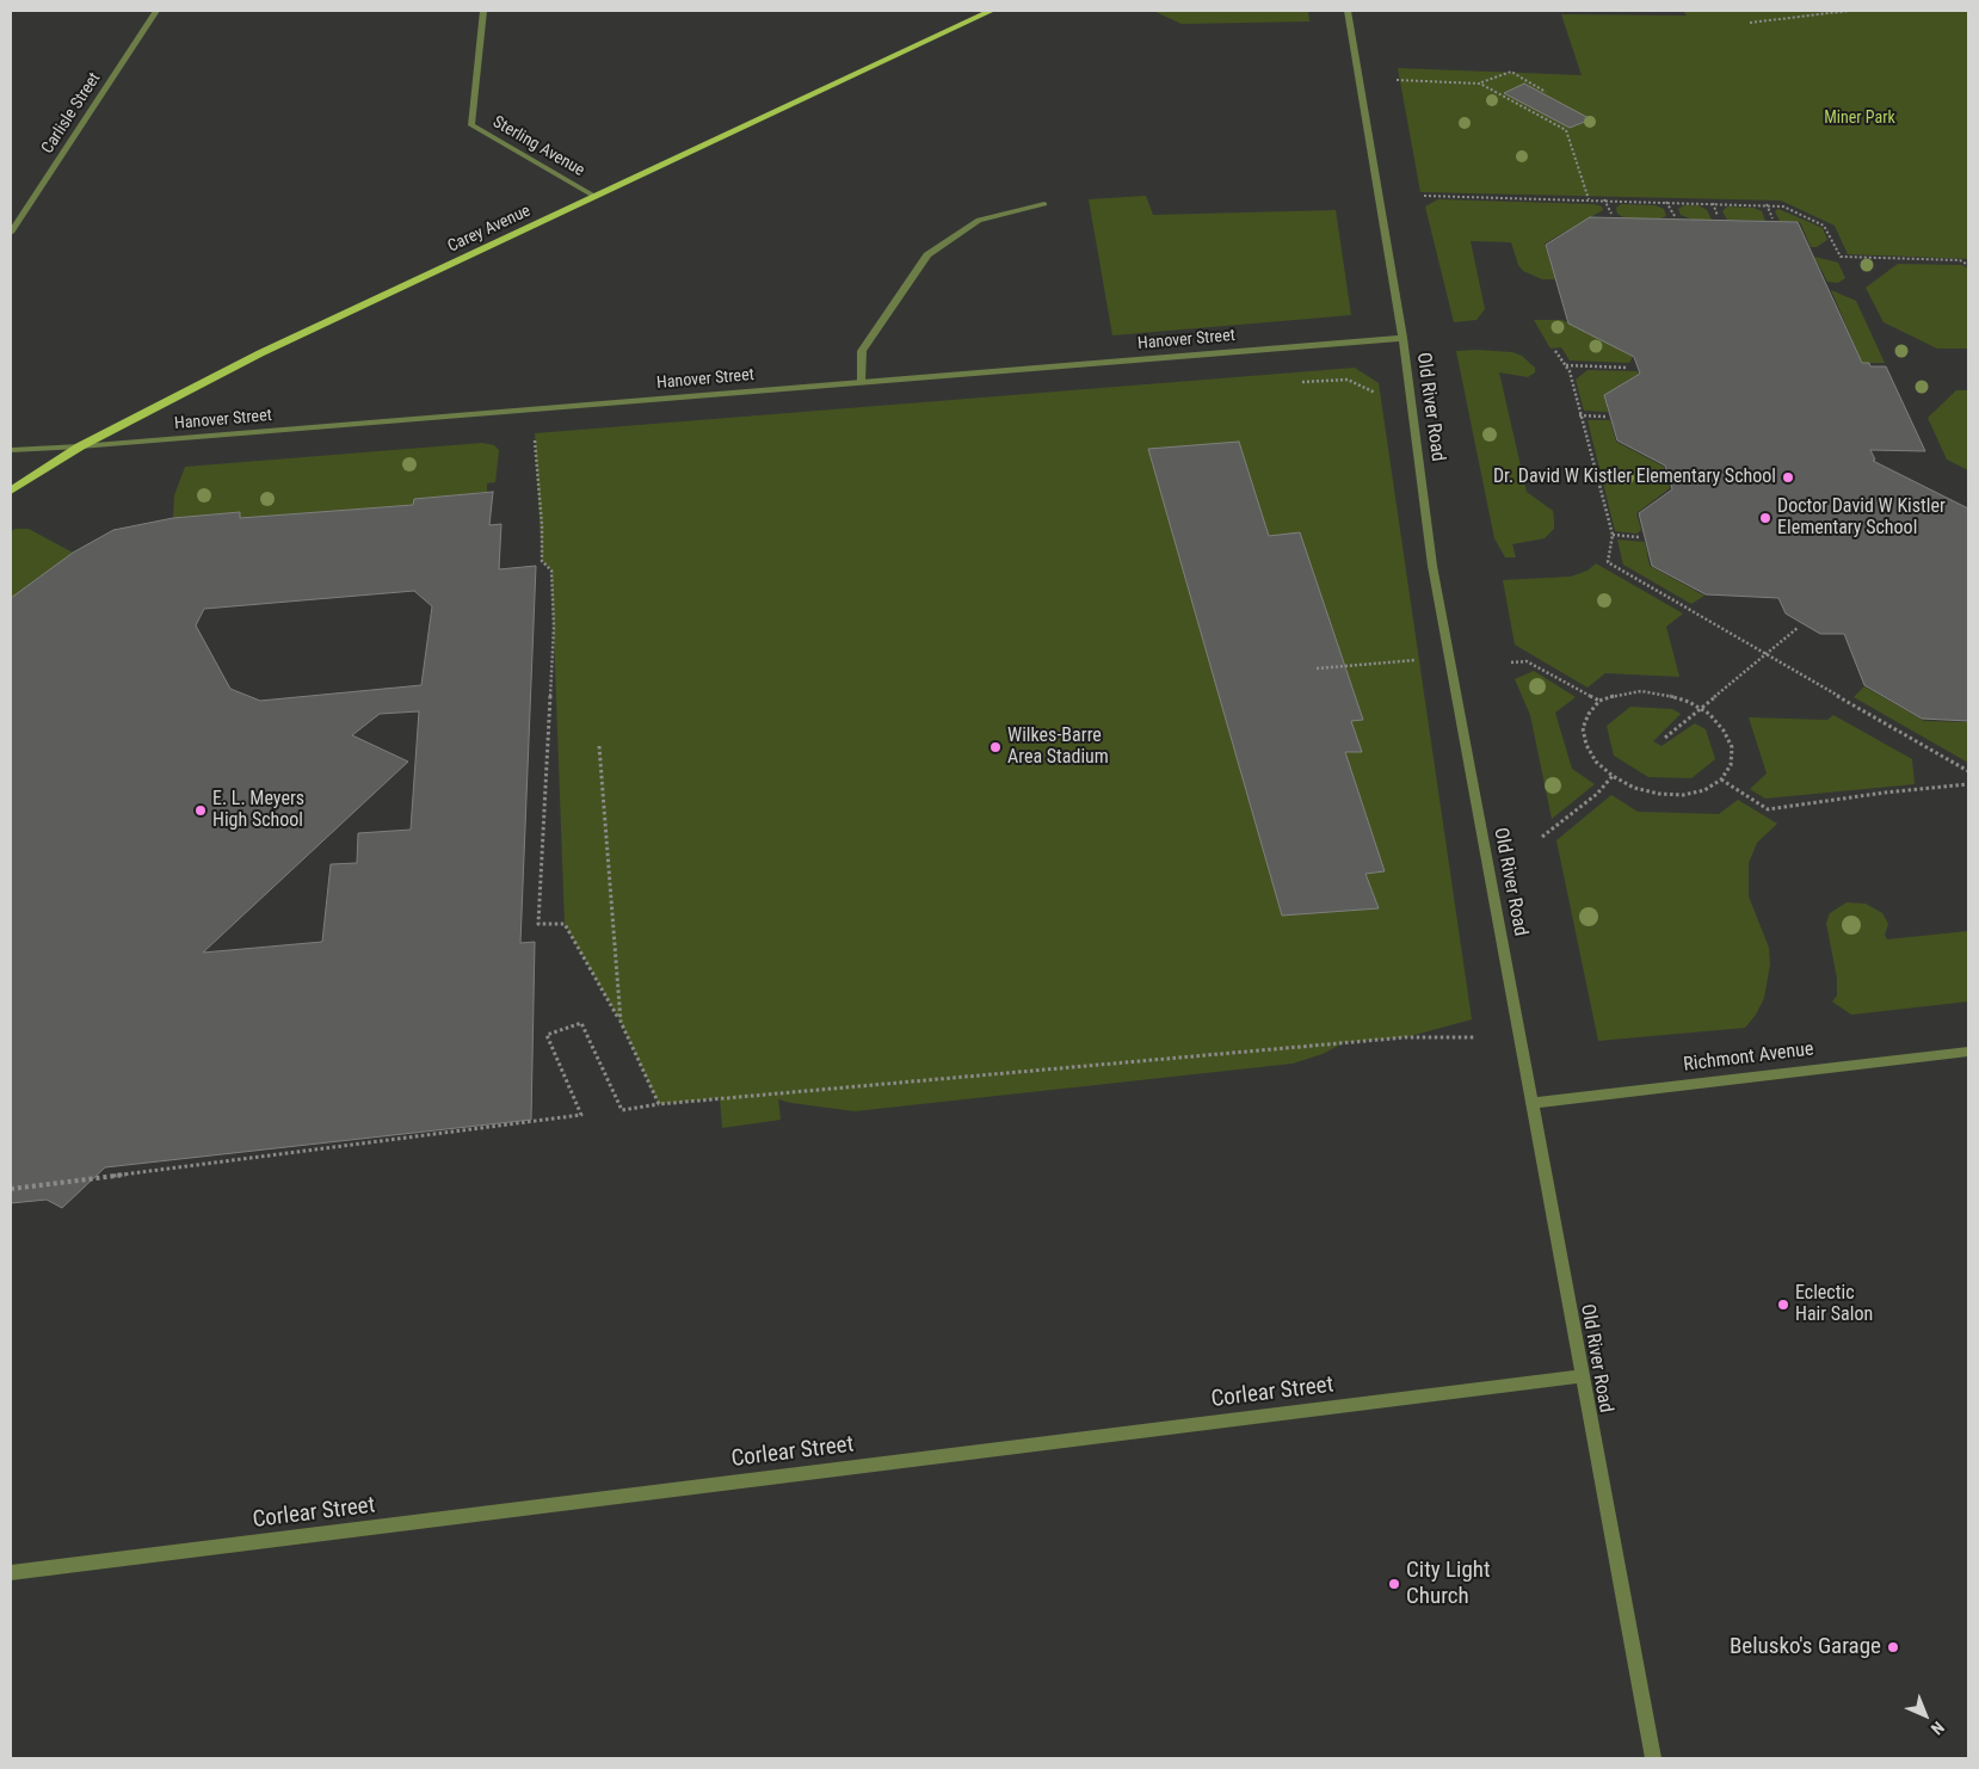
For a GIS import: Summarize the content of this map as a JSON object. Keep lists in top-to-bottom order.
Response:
{
  "streets": {
    "main road": ["Carey Avenue"],
    "street": [
      "Carlisle Street",
      "Sterling Avenue",
      "Hanover Street",
      "Old River Road",
      "Richmont Avenue",
      "Corlear Street"
    ]
  },
  "crossings": [
    ["Sterling Avenue", "Carey Avenue"],
    ["Carey Avenue", "Hanover Street"],
    ["Hanover Street", "Old River Road"],
    ["Old River Road", "Richmont Avenue"],
    ["Old River Road", "Corlear Street"]
  ],
  "parks": ["Miner Park"],
  "places": [
    "Dr. David W Kistler Elementary School",
    "Doctor David W Kistler Elementary School",
    "Wilkes-Barre Area Stadium",
    "E. L. Meyers High School",
    "Eclectic Hair Salon",
    "City Light Church",
    "Belusko's Garage"
  ],
  "north": "bottom right"
}
